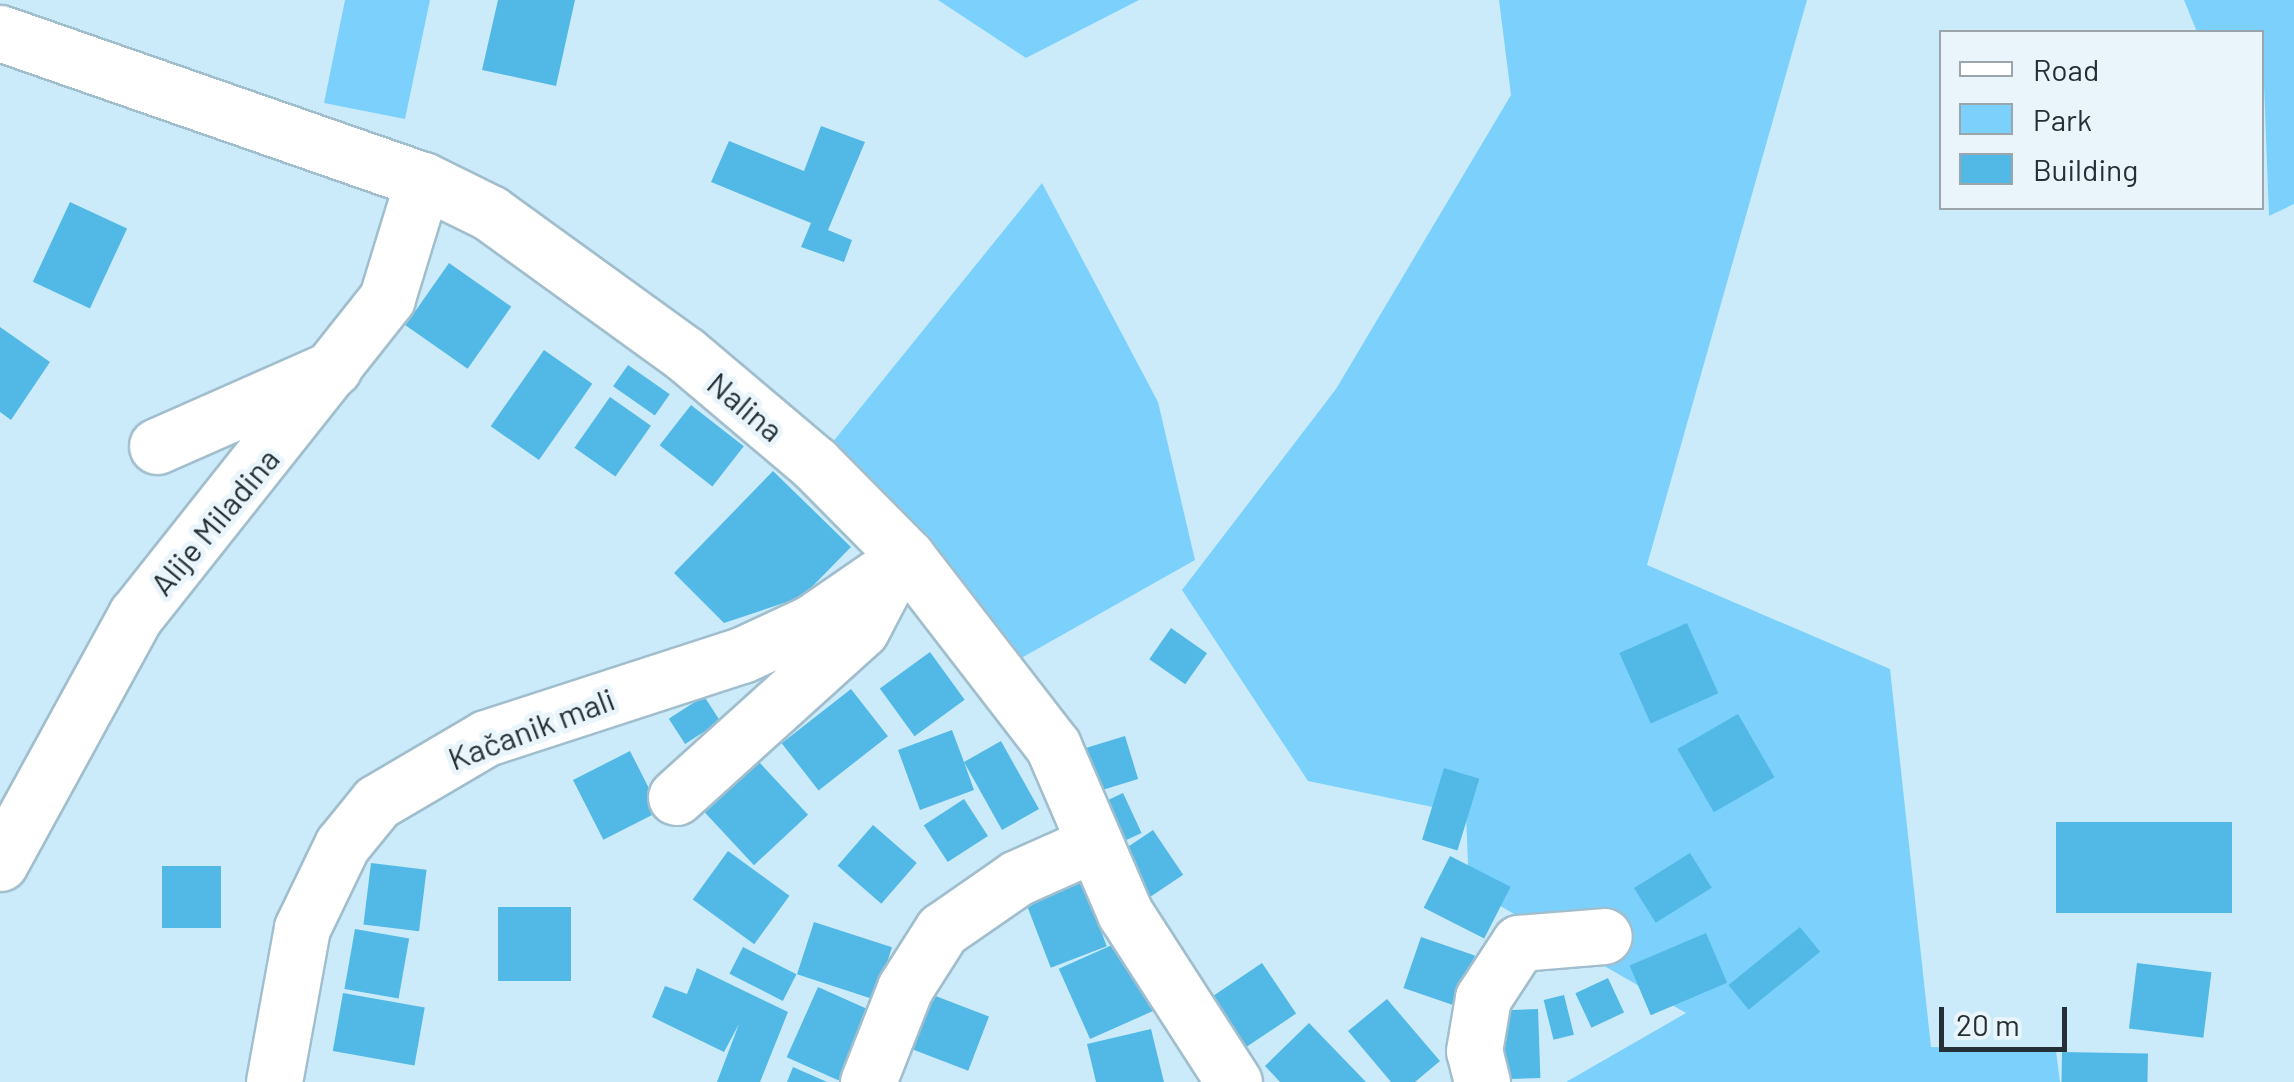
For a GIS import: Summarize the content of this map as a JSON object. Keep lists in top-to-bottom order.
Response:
{
  "streets": {
    "street": ["Nalina", "Alije Miladina", "Kačanik mali"]
  },
  "crossings": [
    ["Nalina", "Alije Miladina"],
    ["Nalina", "Kačanik mali"]
  ],
  "legend": ["Road", "Park", "Building"],
  "scale_bar": "20 m"
}
